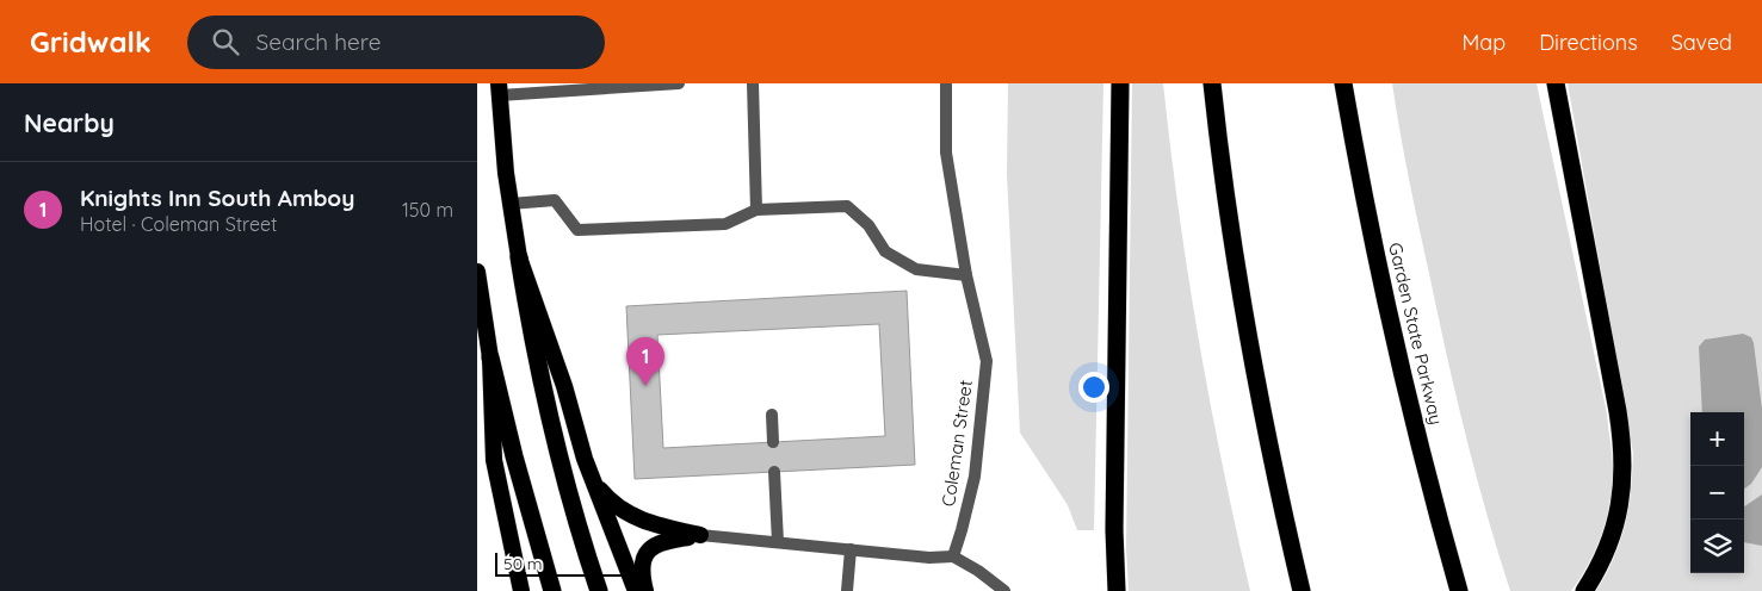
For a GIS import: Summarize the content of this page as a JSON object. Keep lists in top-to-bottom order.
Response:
{
  "streets": {
    "highway": ["Garden State Parkway"],
    "street": ["Coleman Street"]
  },
  "scale_bar": "50 m",
  "page": {
    "header": "Gridwalk",
    "search": "Search here",
    "nav": ["Map", "Directions", "Saved"],
    "heading": "Nearby",
    "list": [
      {
        "mark": "1",
        "name": "Knights Inn South Amboy",
        "note": "Hotel · Coleman Street",
        "value": "150 m"
      }
    ],
    "pins": "1",
    "map_buttons": ["+", "−"],
    "scale": "50 m"
  }
}
